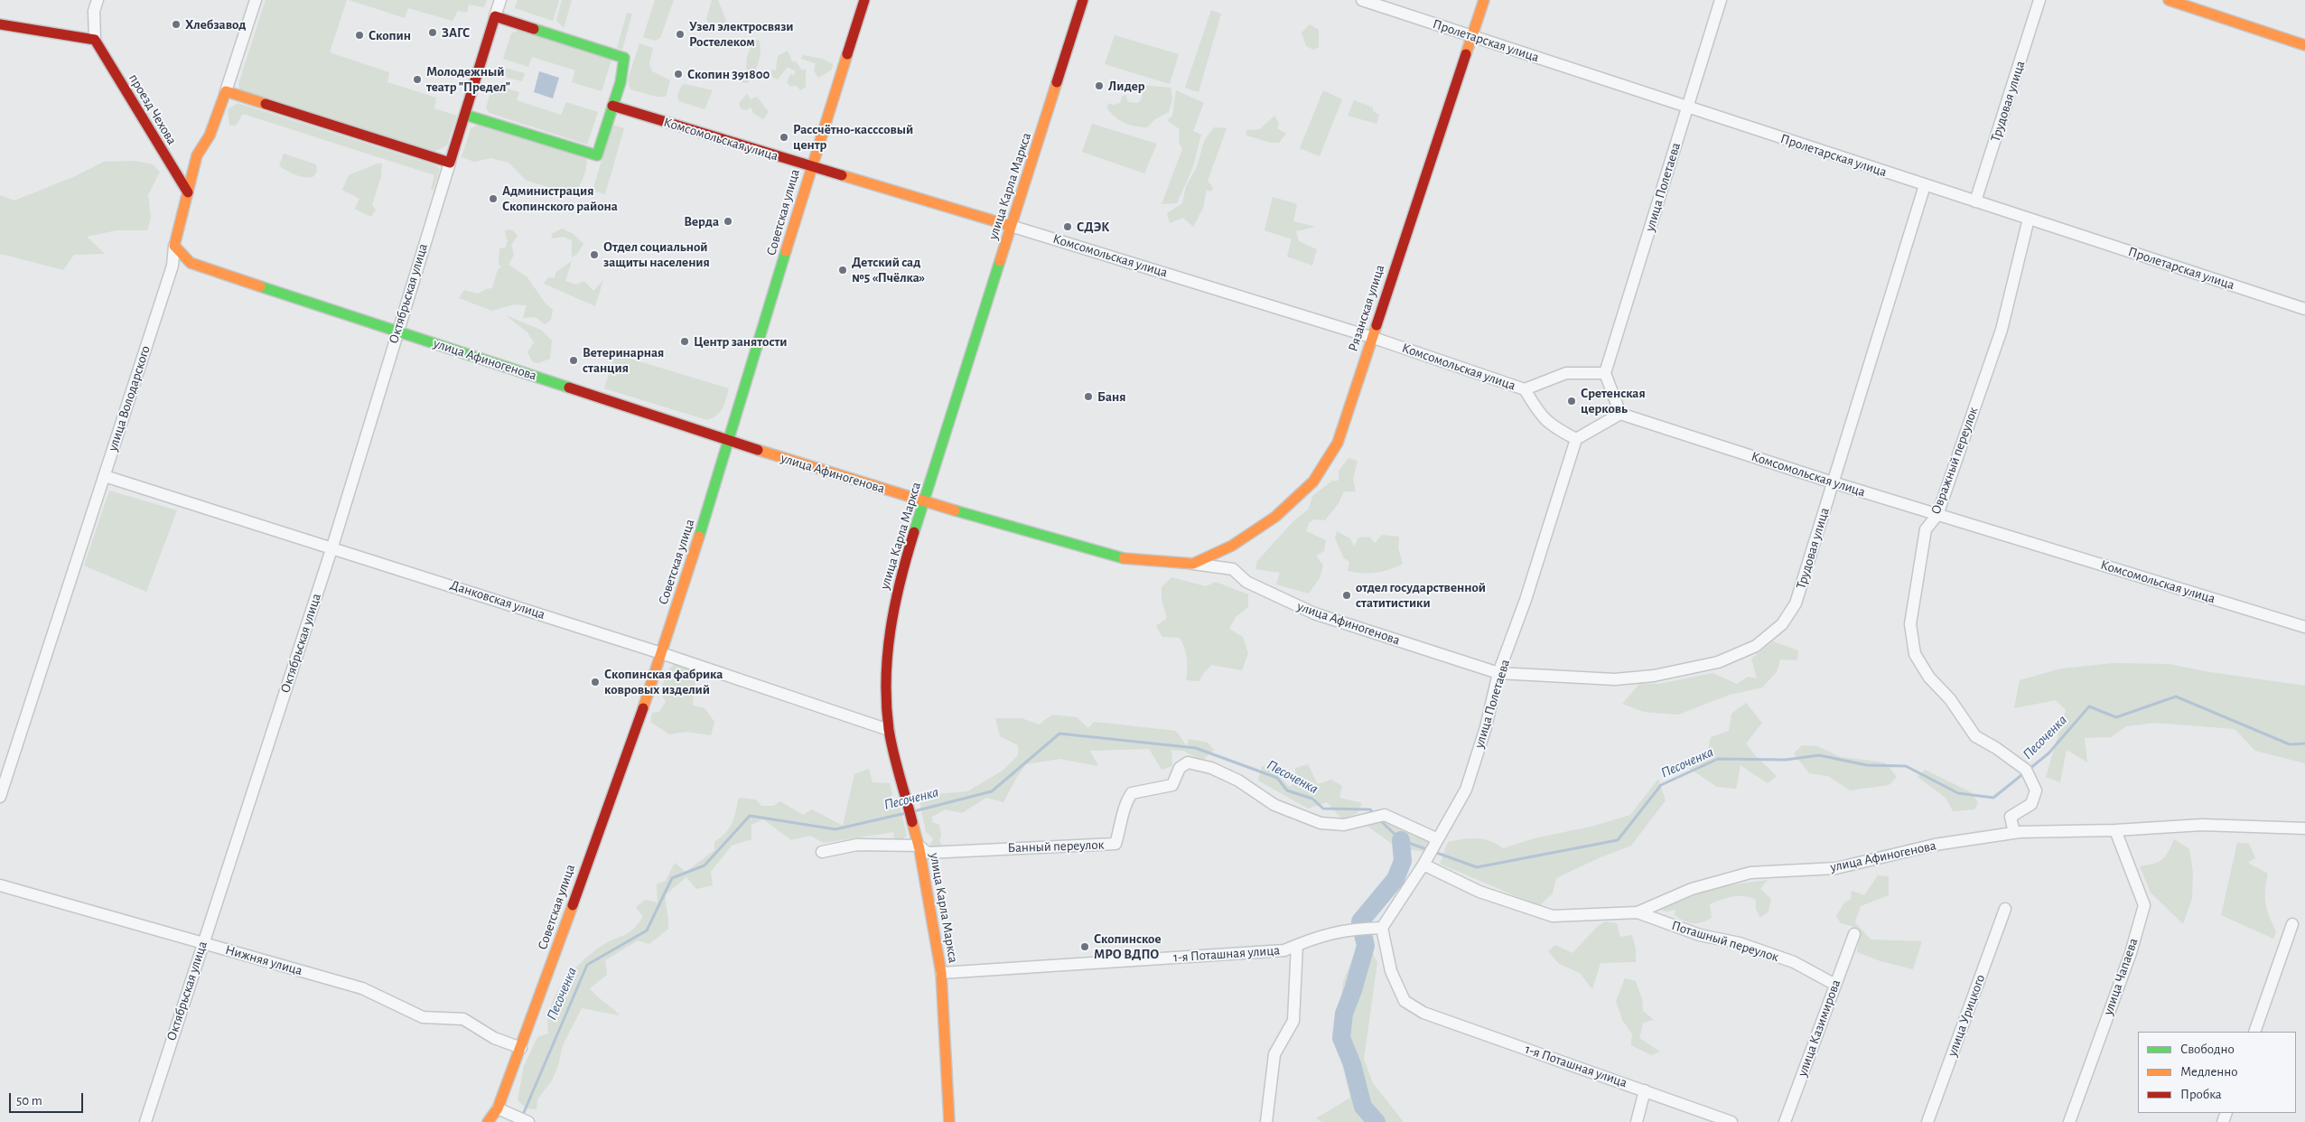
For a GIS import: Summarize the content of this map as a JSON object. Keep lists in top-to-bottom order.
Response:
{
  "streets": {
    "street": [
      "Пролетарская улица",
      "Трудовая улица",
      "проезд Чехова",
      "Комсомольская улица",
      "улица Карла Маркса",
      "улица Полетаева",
      "Советская улица",
      "Октябрьская улица",
      "Рязанская улица",
      "улица Афиногенова",
      "улица Володарского",
      "Овражный переулок",
      "Данковская улица",
      "Банный переулок",
      "Поташный переулок",
      "1-я Поташная улица",
      "Нижняя улица",
      "улица Чапаева",
      "улица Урицкого",
      "улица Казимирова"
    ]
  },
  "crossings": [
    ["Пролетарская улица", "Трудовая улица"],
    ["Пролетарская улица", "улица Полетаева"],
    ["Пролетарская улица", "Рязанская улица"],
    ["Пролетарская улица", "Овражный переулок"],
    ["Трудовая улица", "Комсомольская улица"],
    ["Трудовая улица", "улица Полетаева"],
    ["Трудовая улица", "улица Афиногенова"],
    ["проезд Чехова", "улица Володарского"],
    ["Комсомольская улица", "улица Карла Маркса"],
    ["Комсомольская улица", "улица Полетаева"],
    ["Комсомольская улица", "Советская улица"],
    ["Комсомольская улица", "Рязанская улица"],
    ["Комсомольская улица", "Овражный переулок"],
    ["улица Карла Маркса", "улица Афиногенова"],
    ["улица Карла Маркса", "Данковская улица"],
    ["улица Карла Маркса", "Банный переулок"],
    ["улица Карла Маркса", "1-я Поташная улица"],
    ["улица Полетаева", "улица Афиногенова"],
    ["улица Полетаева", "Банный переулок"],
    ["улица Полетаева", "1-я Поташная улица"],
    ["Советская улица", "улица Афиногенова"],
    ["Советская улица", "Данковская улица"],
    ["Советская улица", "Нижняя улица"],
    ["Октябрьская улица", "улица Афиногенова"],
    ["Октябрьская улица", "Данковская улица"],
    ["Октябрьская улица", "Нижняя улица"],
    ["Рязанская улица", "улица Афиногенова"],
    ["улица Афиногенова", "улица Володарского"],
    ["улица Афиногенова", "Овражный переулок"],
    ["улица Афиногенова", "Поташный переулок"],
    ["улица Афиногенова", "улица Чапаева"],
    ["улица Володарского", "Данковская улица"],
    ["Поташный переулок", "улица Казимирова"]
  ],
  "water": ["Песоченка"],
  "places": [
    "Хлебзавод",
    "ЗАГС",
    "Узел электросвязи Ростелеком",
    "Скопин",
    "Скопин 391800",
    "Молодежный театр \"Предел\"",
    "Лидер",
    "Рассчётно-касссовый центр",
    "Администрация Скопинского района",
    "Верда",
    "СДЭК",
    "Отдел социальной защиты населения",
    "Детский сад №5 «Пчёлка»",
    "Центр занятости",
    "Ветеринарная станция",
    "Баня",
    "Сретенская церковь",
    "отдел государственной статитистики",
    "Скопинская фабрика ковровых изделий",
    "Скопинское МРО ВДПО"
  ],
  "legend": ["Свободно", "Медленно", "Пробка"],
  "scale_bar": "50 m"
}
